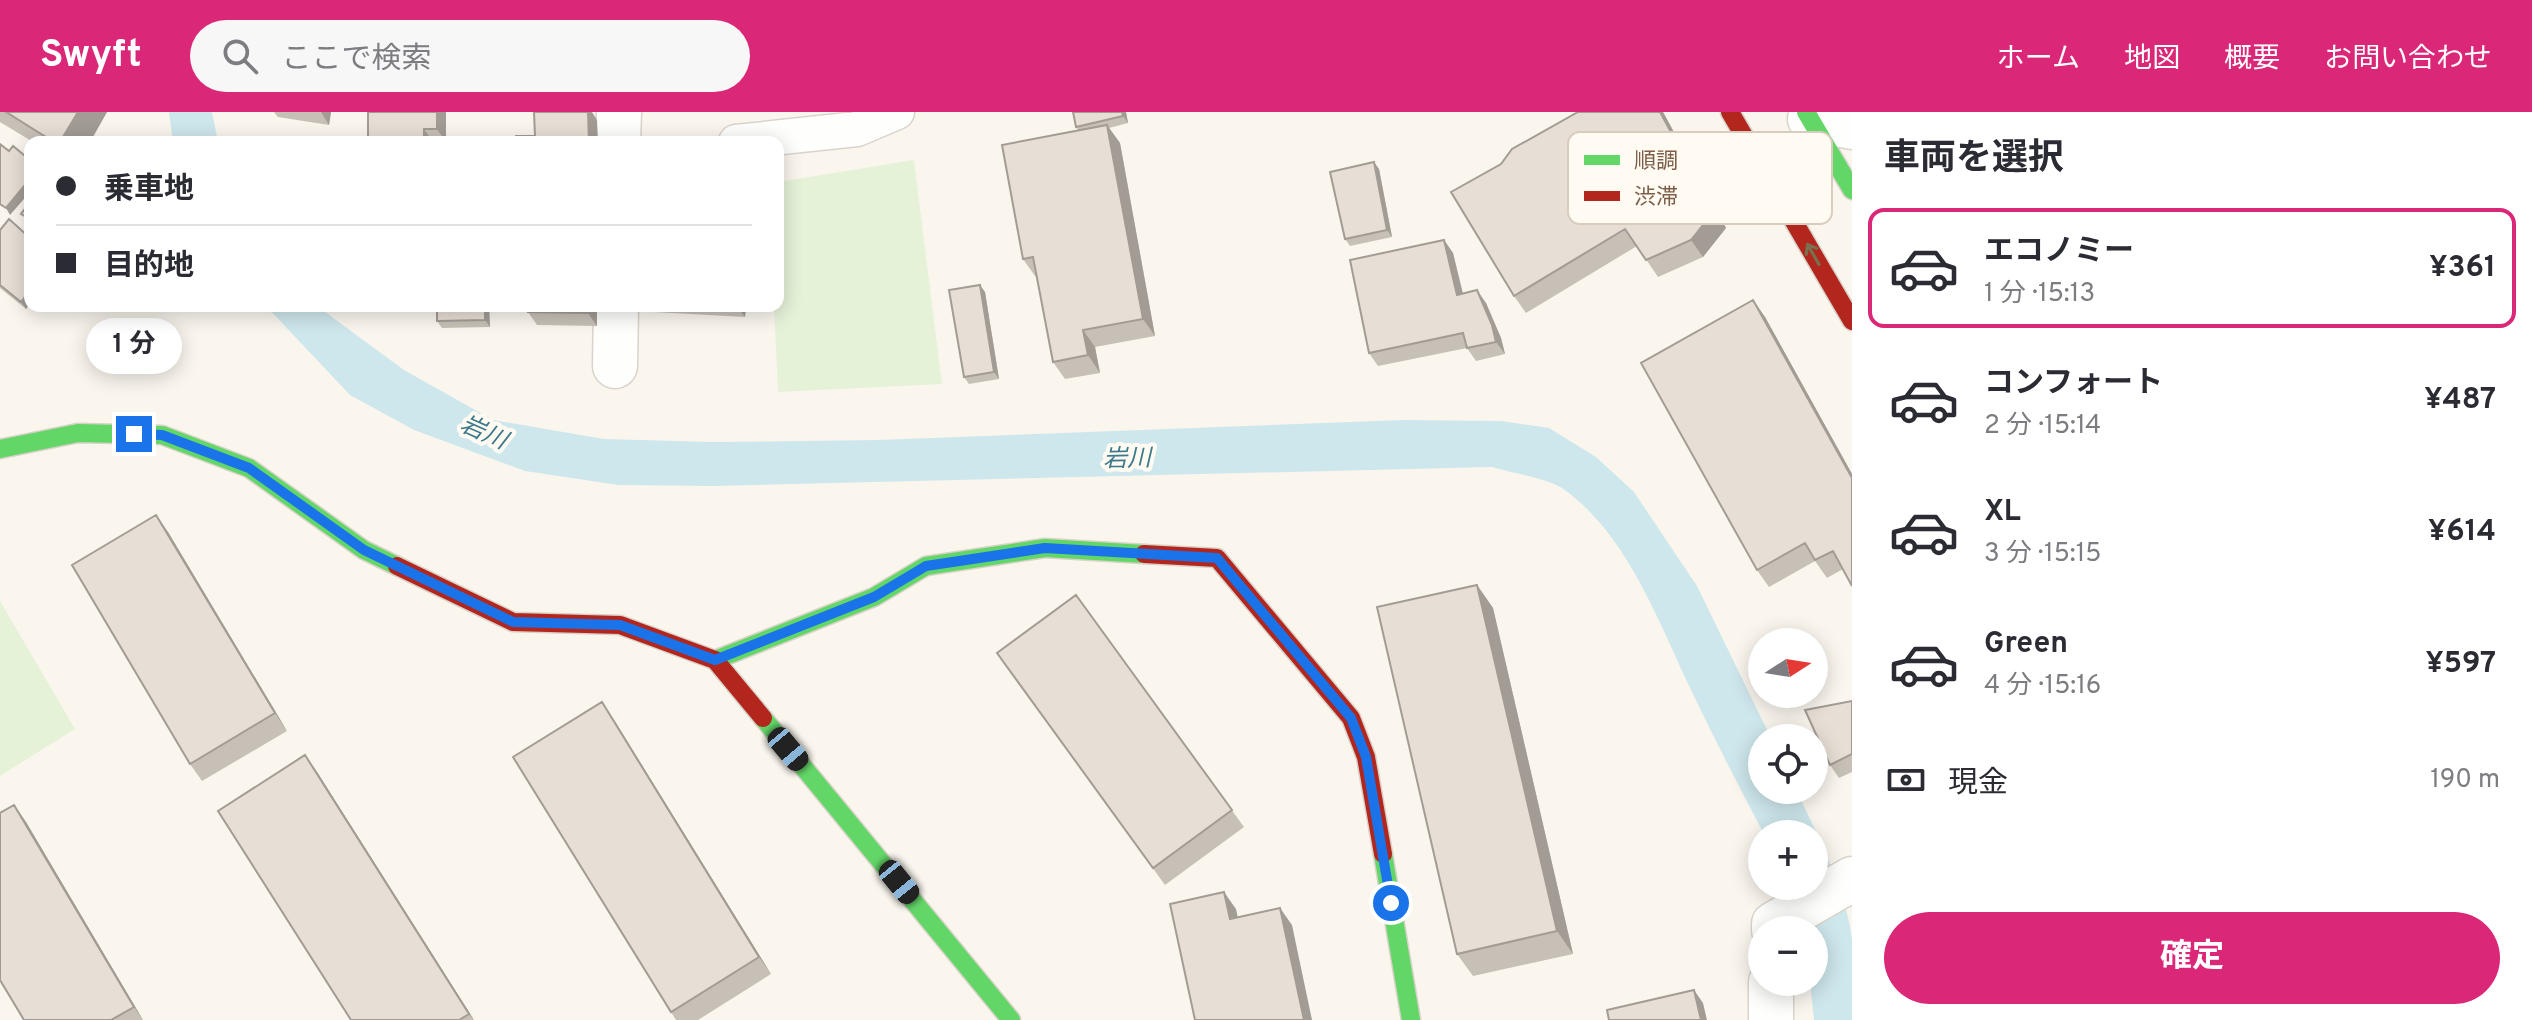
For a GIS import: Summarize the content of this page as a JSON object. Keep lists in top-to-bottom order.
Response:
{
  "water": ["岩川"],
  "legend": ["順調", "渋滞"],
  "north": "right",
  "page": {
    "header": "Swyft",
    "search": "ここで検索",
    "nav": [
      "ホーム",
      "地図",
      "概要",
      "お問い合わせ"
    ],
    "heading": "車両を選択",
    "banner": ["乗車地", "目的地"],
    "list": [
      {
        "name": "エコノミー",
        "note": "1 分 · 15:13",
        "value": "¥361"
      },
      {
        "name": "コンフォート",
        "note": "2 分 · 15:14",
        "value": "¥487"
      },
      {
        "name": "XL",
        "note": "3 分 · 15:15",
        "value": "¥614"
      },
      {
        "name": "Green",
        "note": "4 分 · 15:16",
        "value": "¥597"
      }
    ],
    "bubble": "1 分",
    "map_buttons": ["+", "−"],
    "pay": ["現金", "190 m"],
    "buttons": "確定"
  }
}
